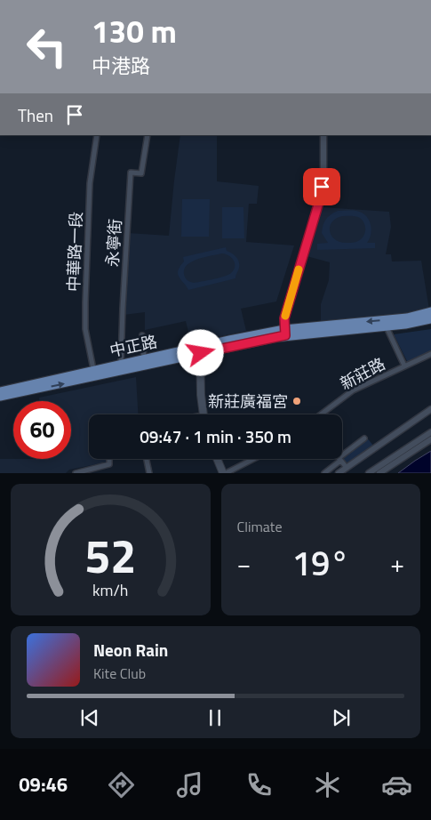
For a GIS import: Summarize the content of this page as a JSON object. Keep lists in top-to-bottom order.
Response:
{
  "streets": {
    "main road": ["中正路"],
    "street": ["永寧街", "中華路一段", "新莊路"]
  },
  "crossings": [
    ["永寧街", "中正路"],
    ["中華路一段", "中正路"]
  ],
  "places": ["新莊廣福宮"],
  "page": {
    "turn": ["130 m", "中港路"],
    "then": "Then",
    "limit": "60",
    "trip": "09:47 · 1 min · 350 m",
    "tile": "Climate",
    "heat": ["−", "19°", "+"],
    "song": ["Neon Rain", "Kite Club"],
    "tabs": "09:46",
    "gauge": ["52", "km/h"]
  }
}
